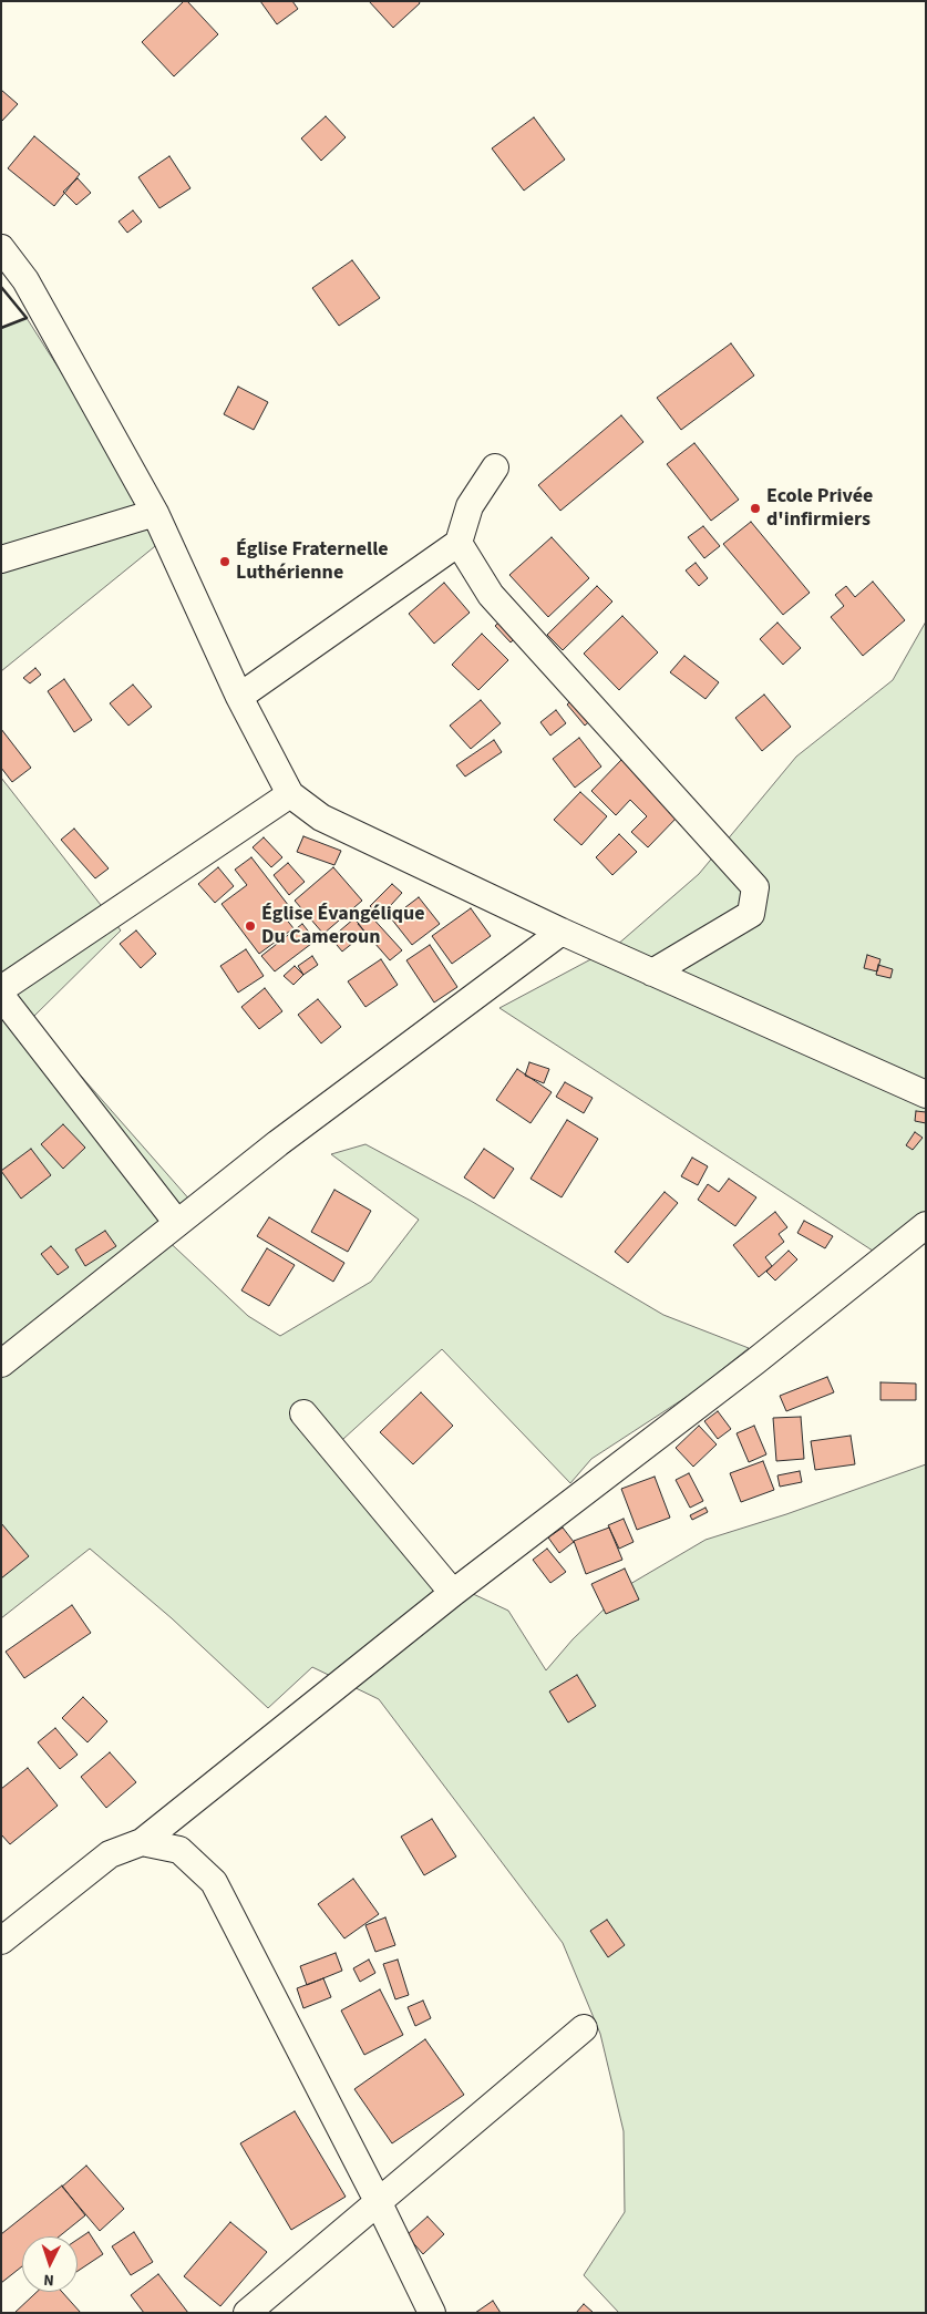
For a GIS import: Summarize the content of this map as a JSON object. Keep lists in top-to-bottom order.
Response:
{
  "places": ["Ecole Privée d'infirmiers", "Église Fraternelle Luthérienne", "Église Évangélique Du Cameroun"],
  "north": "bottom"
}
